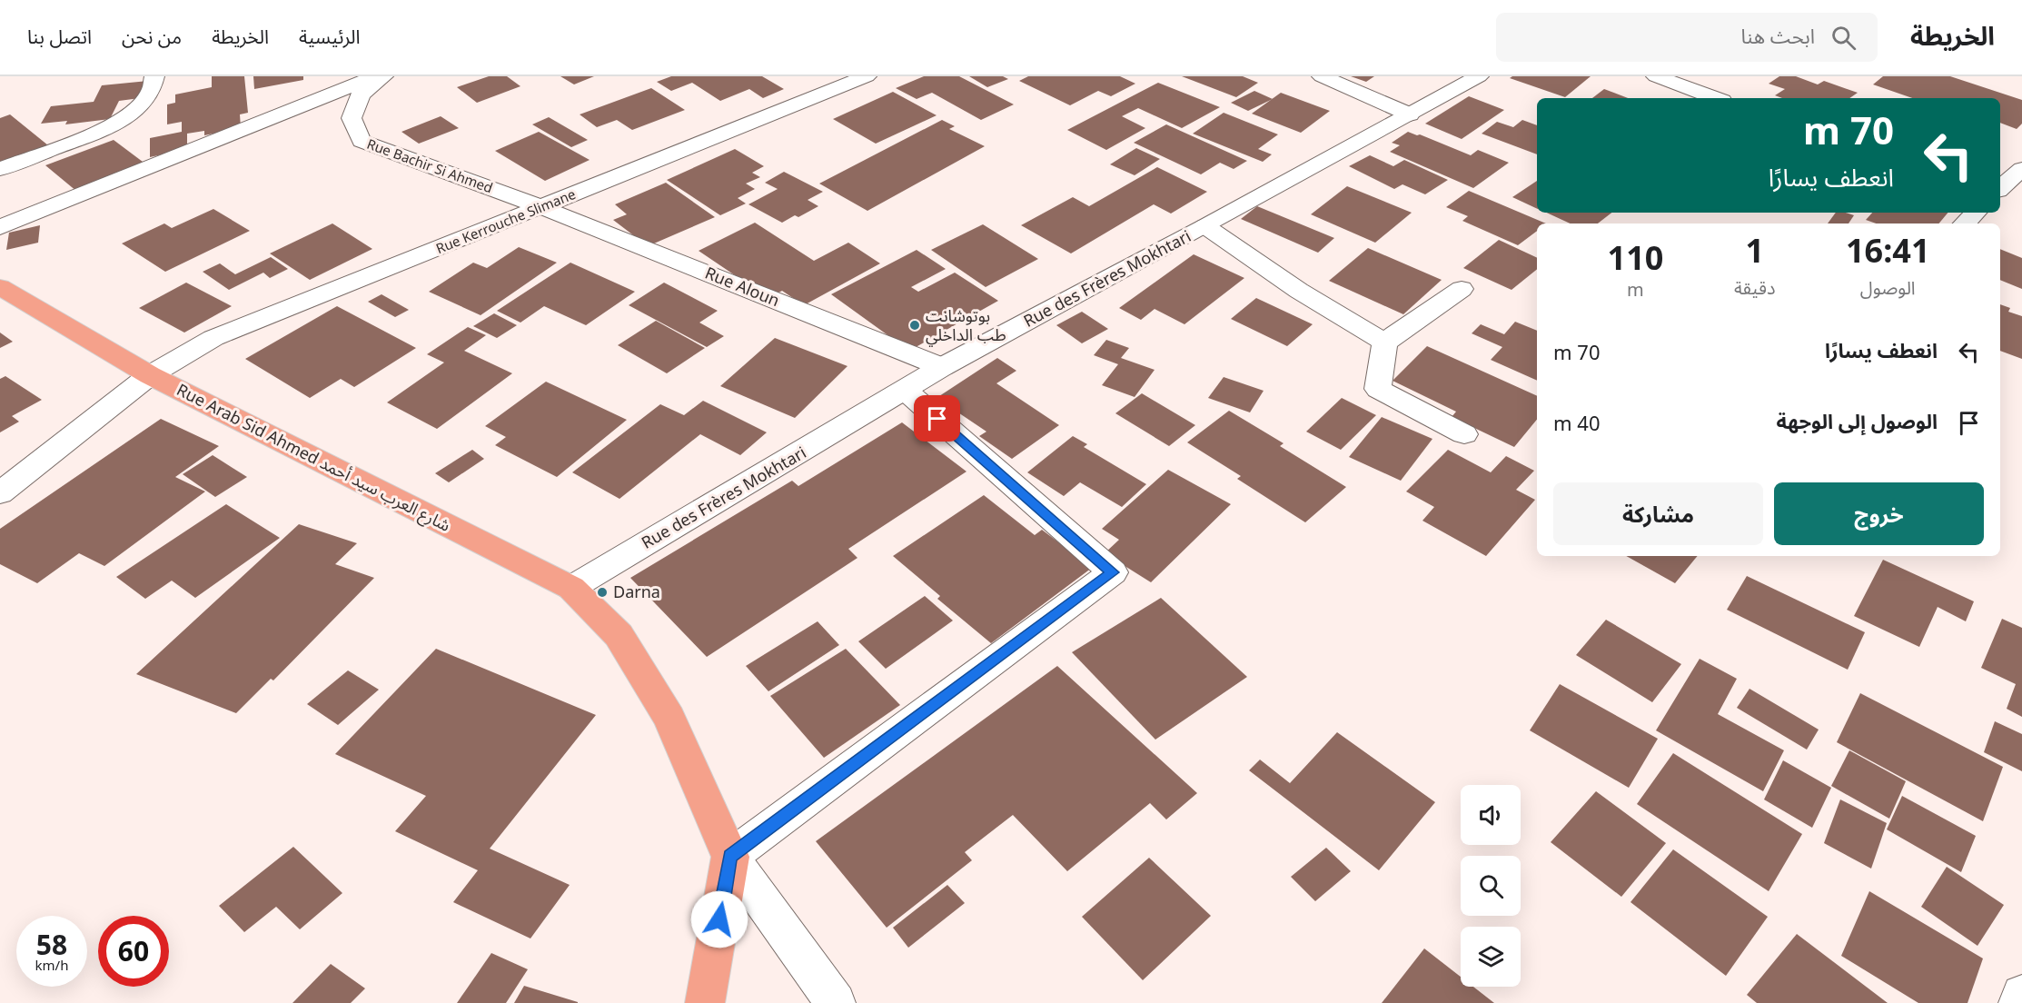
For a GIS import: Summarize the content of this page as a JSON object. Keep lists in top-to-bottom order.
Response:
{
  "streets": {
    "main road": ["Rue Arab Sid Ahmed شارع العرب سيد أحمد"],
    "street": [
      "Rue Bachir Si Ahmed",
      "Rue Kerrouche Slimane",
      "Rue des Frères Mokhtari",
      "Rue Aloun"
    ]
  },
  "crossings": [
    ["Rue Bachir Si Ahmed", "Rue Kerrouche Slimane"],
    ["Rue Bachir Si Ahmed", "Rue Aloun"],
    ["Rue Kerrouche Slimane", "Rue Aloun"],
    ["Rue Kerrouche Slimane", "Rue Arab Sid Ahmed شارع العرب سيد أحمد"],
    ["Rue des Frères Mokhtari", "Rue Aloun"],
    ["Rue des Frères Mokhtari", "Rue Arab Sid Ahmed شارع العرب سيد أحمد"]
  ],
  "places": ["بوتوشانت طب الداخلي", "Darna"],
  "page": {
    "header": "الخريطة",
    "search": "ابحث هنا",
    "nav": [
      "الرئيسية",
      "الخريطة",
      "من نحن",
      "اتصل بنا"
    ],
    "turn": ["70 m", "انعطف يسارًا"],
    "eta": [
      "16:41",
      "الوصول",
      "1",
      "دقيقة",
      "110",
      "m"
    ],
    "list": [
      {
        "name": "انعطف يسارًا",
        "value": "70 m"
      },
      {
        "name": "الوصول إلى الوجهة",
        "value": "40 m"
      }
    ],
    "buttons": ["خروج", "مشاركة"],
    "speed": "58 km/h",
    "limit": "60"
  }
}
